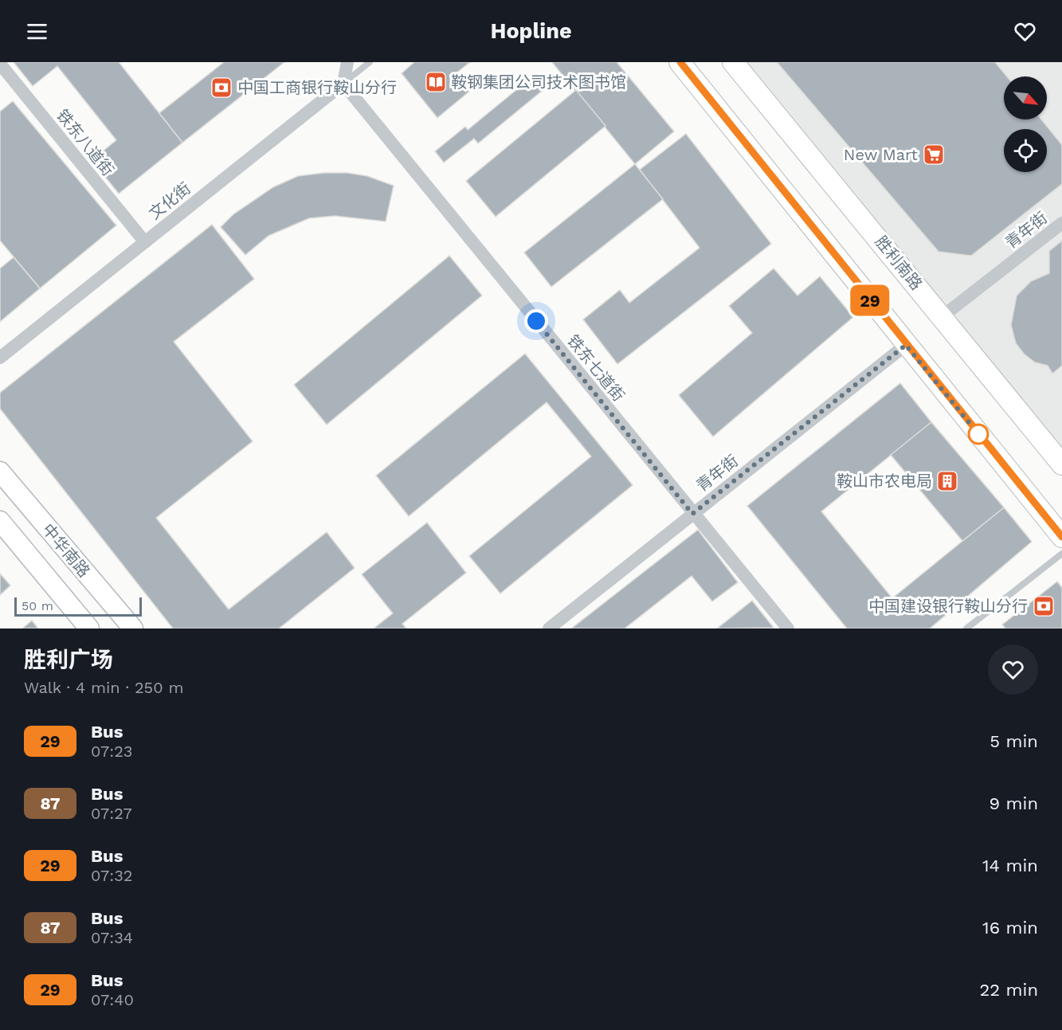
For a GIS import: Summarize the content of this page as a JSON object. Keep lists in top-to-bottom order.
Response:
{
  "streets": {
    "main road": ["胜利南路", "中华南路"],
    "street": [
      "铁东八道街",
      "文化街",
      "青年街",
      "铁东七道街"
    ]
  },
  "crossings": [
    ["铁东八道街", "文化街"],
    ["文化街", "铁东七道街"],
    ["青年街", "胜利南路"],
    ["青年街", "铁东七道街"]
  ],
  "places": {
    "library": ["鞍钢集团公司技术图书馆"],
    "bank": ["中国工商银行鞍山分行", "中国建设银行鞍山分行"],
    "supermarket": ["New Mart"],
    "building": ["鞍山市农电局"]
  },
  "lines": ["bus line 29"],
  "scale_bar": "50 m",
  "north": "bottom right",
  "page": {
    "header": "Hopline",
    "on_map": "29",
    "scale": "50 m",
    "heading": ["胜利广场", "Walk · 4 min · 250 m"],
    "list": [
      {
        "mark": "29",
        "name": "Bus",
        "note": "07:23",
        "value": "5 min"
      },
      {
        "mark": "87",
        "name": "Bus",
        "note": "07:27",
        "value": "9 min"
      },
      {
        "mark": "29",
        "name": "Bus",
        "note": "07:32",
        "value": "14 min"
      },
      {
        "mark": "87",
        "name": "Bus",
        "note": "07:34",
        "value": "16 min"
      },
      {
        "mark": "29",
        "name": "Bus",
        "note": "07:40",
        "value": "22 min"
      }
    ]
  }
}
